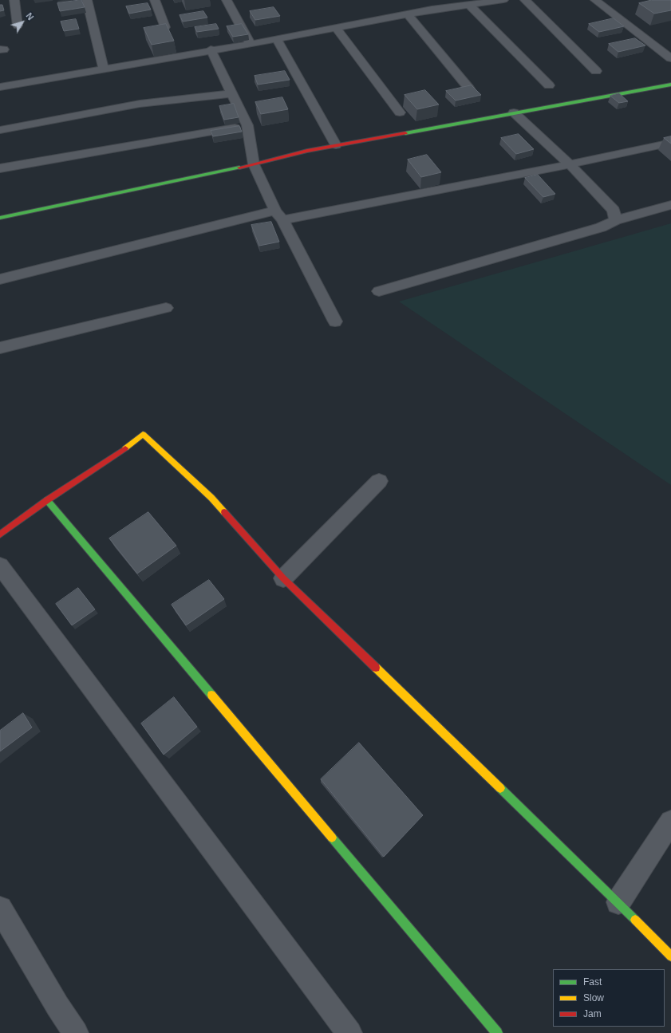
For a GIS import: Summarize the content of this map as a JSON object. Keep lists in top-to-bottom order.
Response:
{
  "legend": ["Fast", "Slow", "Jam"],
  "north": "top right"
}
